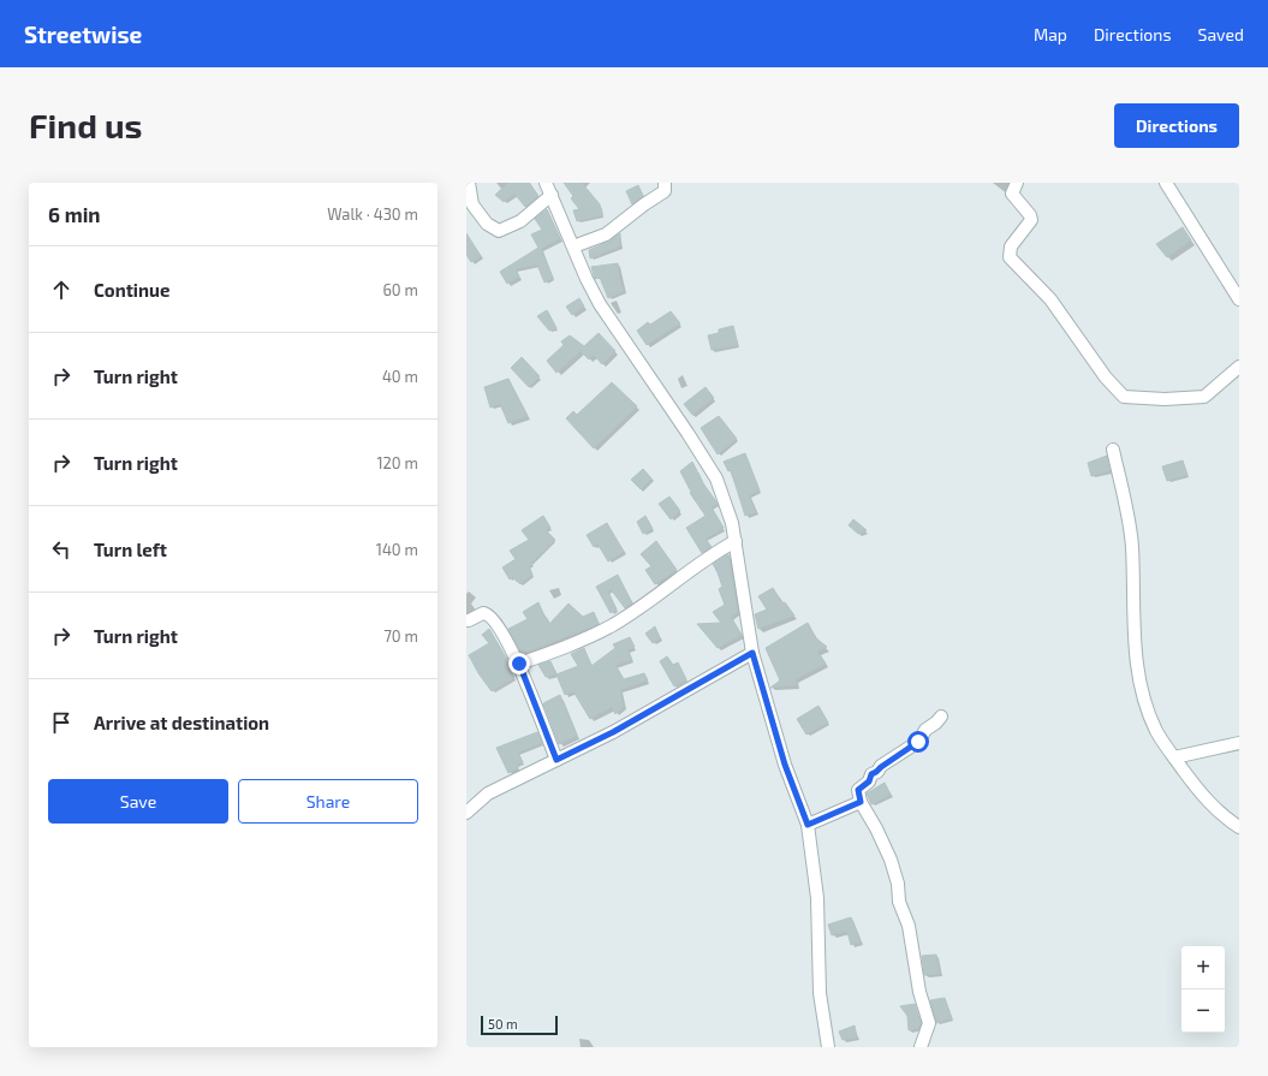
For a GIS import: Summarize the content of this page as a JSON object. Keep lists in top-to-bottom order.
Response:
{
  "scale_bar": "50 m",
  "page": {
    "header": "Streetwise",
    "nav": ["Map", "Directions", "Saved"],
    "buttons": [
      "Directions",
      ["Save", "Share"]
    ],
    "title": "Find us",
    "heading": ["6 min", "Walk · 430 m"],
    "list": [
      ["Continue", "60 m"],
      ["Turn right", "40 m"],
      ["Turn right", "120 m"],
      ["Turn left", "140 m"],
      ["Turn right", "70 m"],
      "Arrive at destination"
    ],
    "map_buttons": ["+", "−"],
    "scale": "50 m"
  }
}
